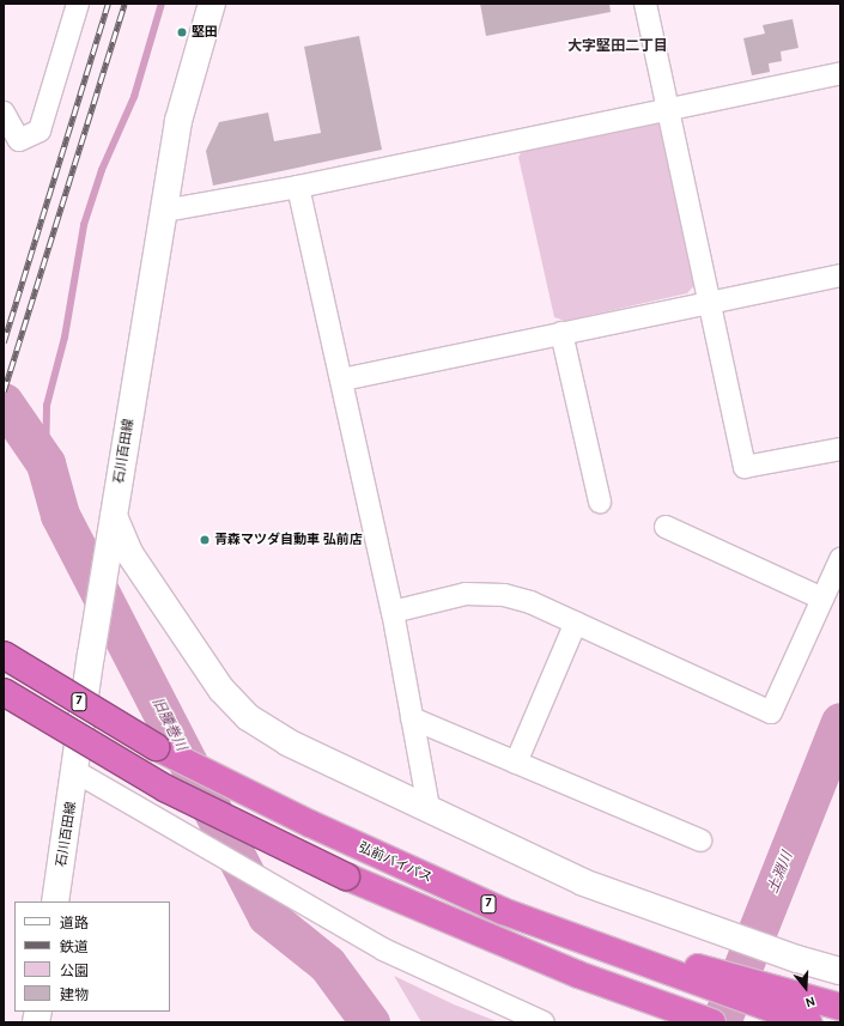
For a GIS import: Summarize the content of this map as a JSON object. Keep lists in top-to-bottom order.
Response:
{
  "streets": {
    "highway": ["7", "弘前バイパス"],
    "main road": ["石川百田線"]
  },
  "districts": ["大字堅田二丁目"],
  "water": ["旧腰巻川", "土淵川"],
  "places": ["堅田", "青森マツダ自動車 弘前店"],
  "legend": [
    "道路",
    "鉄道",
    "公園",
    "建物"
  ],
  "north": "bottom"
}
